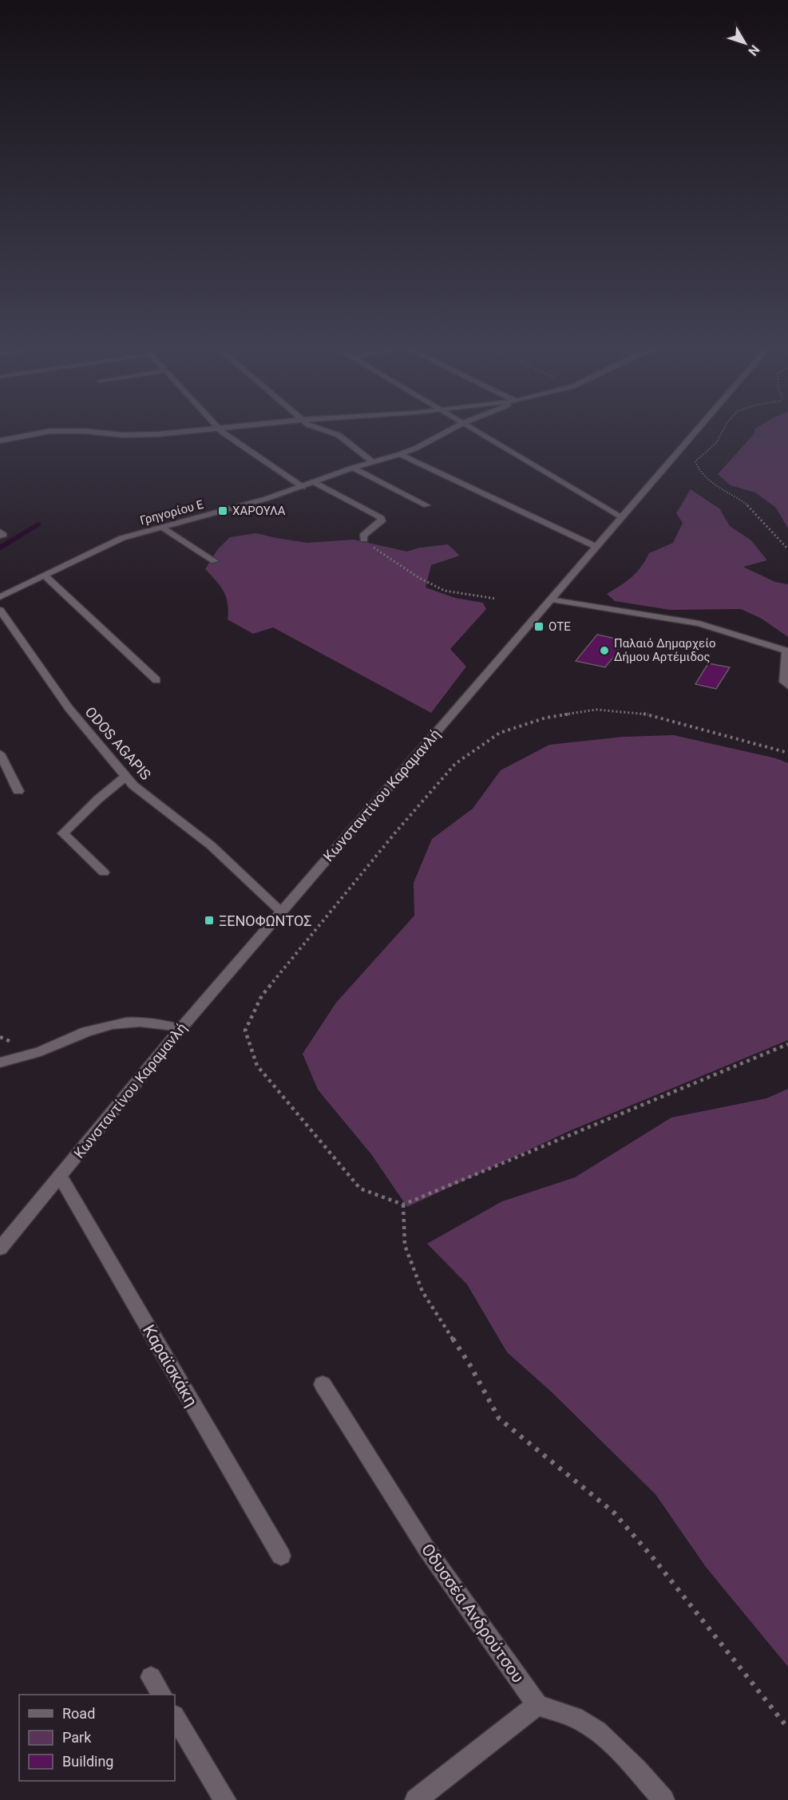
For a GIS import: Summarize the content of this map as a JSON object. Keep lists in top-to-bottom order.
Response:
{
  "streets": {
    "street": [
      "Γρηγορίου Ε",
      "ODOS AGAPIS",
      "Κωνσταντίνου Καραμανλή",
      "Καραϊσκάκη",
      "Οδυσσέα Ανδρούτσου"
    ]
  },
  "crossings": [
    ["ODOS AGAPIS", "Κωνσταντίνου Καραμανλή"],
    ["Κωνσταντίνου Καραμανλή", "Καραϊσκάκη"]
  ],
  "places": {
    "transit": ["ΧΑΡΟΥΛΑ", "ΟΤΕ", "ΞΕΝΟΦΩΝΤΟΣ"],
    "other": ["Παλαιό Δημαρχείο Δήμου Αρτέμιδος"]
  },
  "legend": ["Road", "Park", "Building"],
  "north": "bottom right"
}
